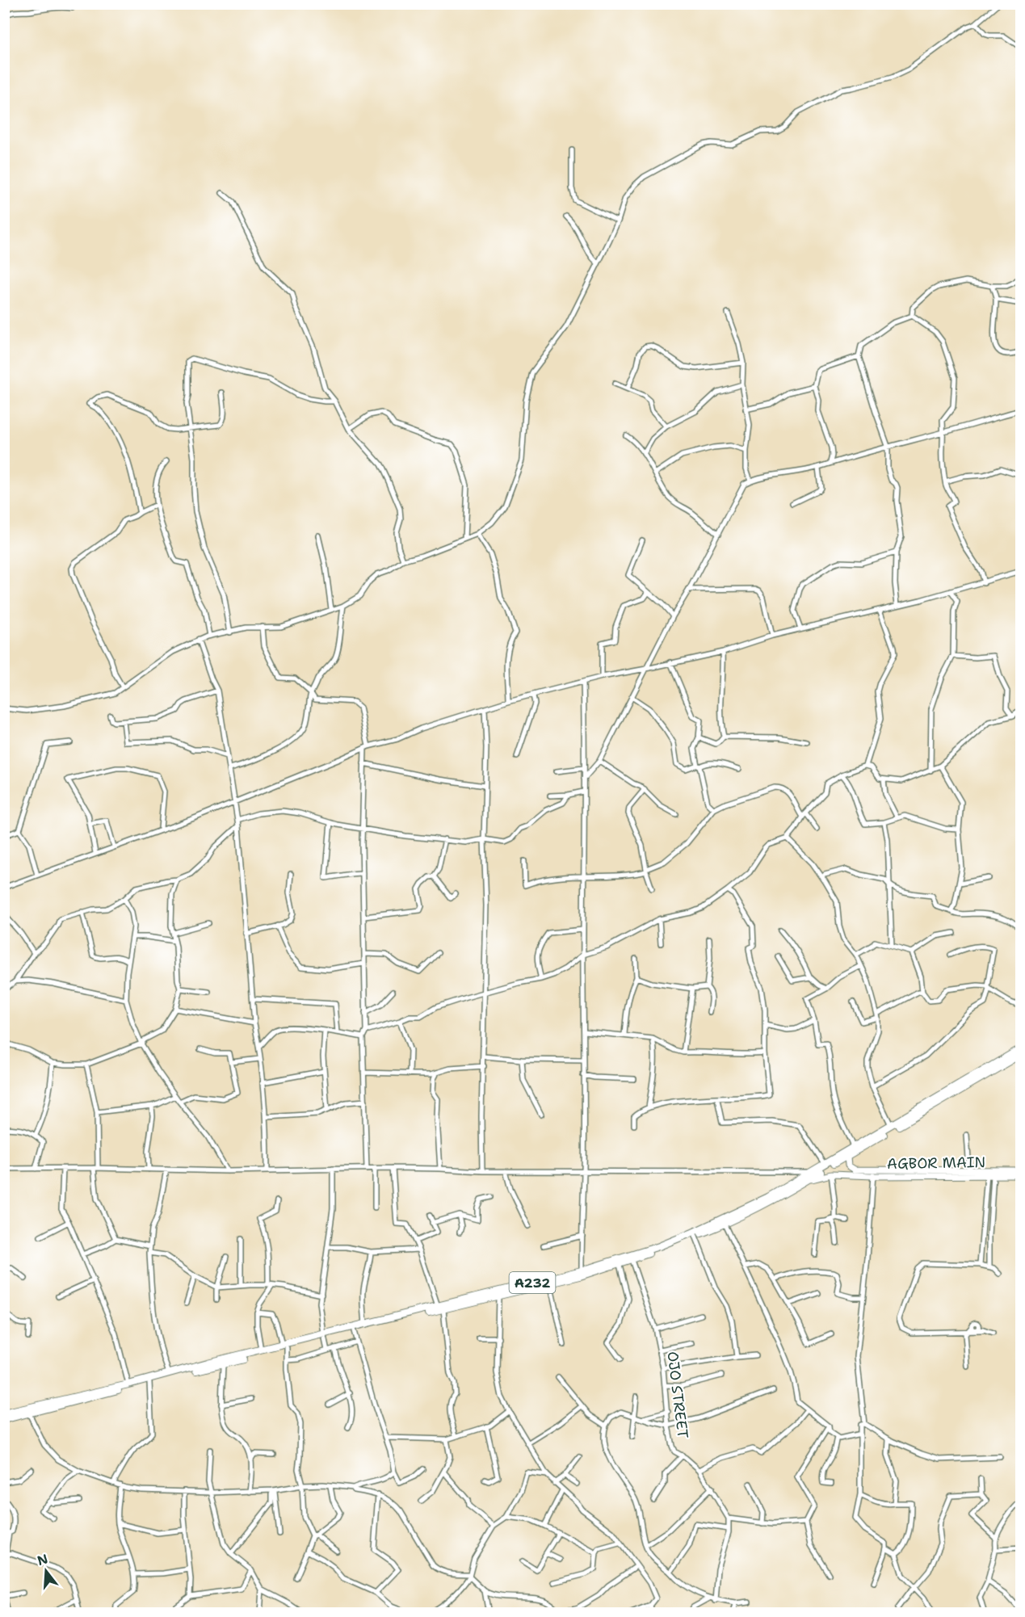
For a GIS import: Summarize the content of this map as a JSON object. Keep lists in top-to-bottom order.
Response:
{
  "streets": {
    "highway": ["A232"],
    "main road": ["AGBOR MAIN"],
    "street": ["OJO STREET"]
  },
  "crossings": [
    ["AGBOR MAIN", "A232"],
    ["A232", "OJO STREET"]
  ],
  "north": "top"
}
